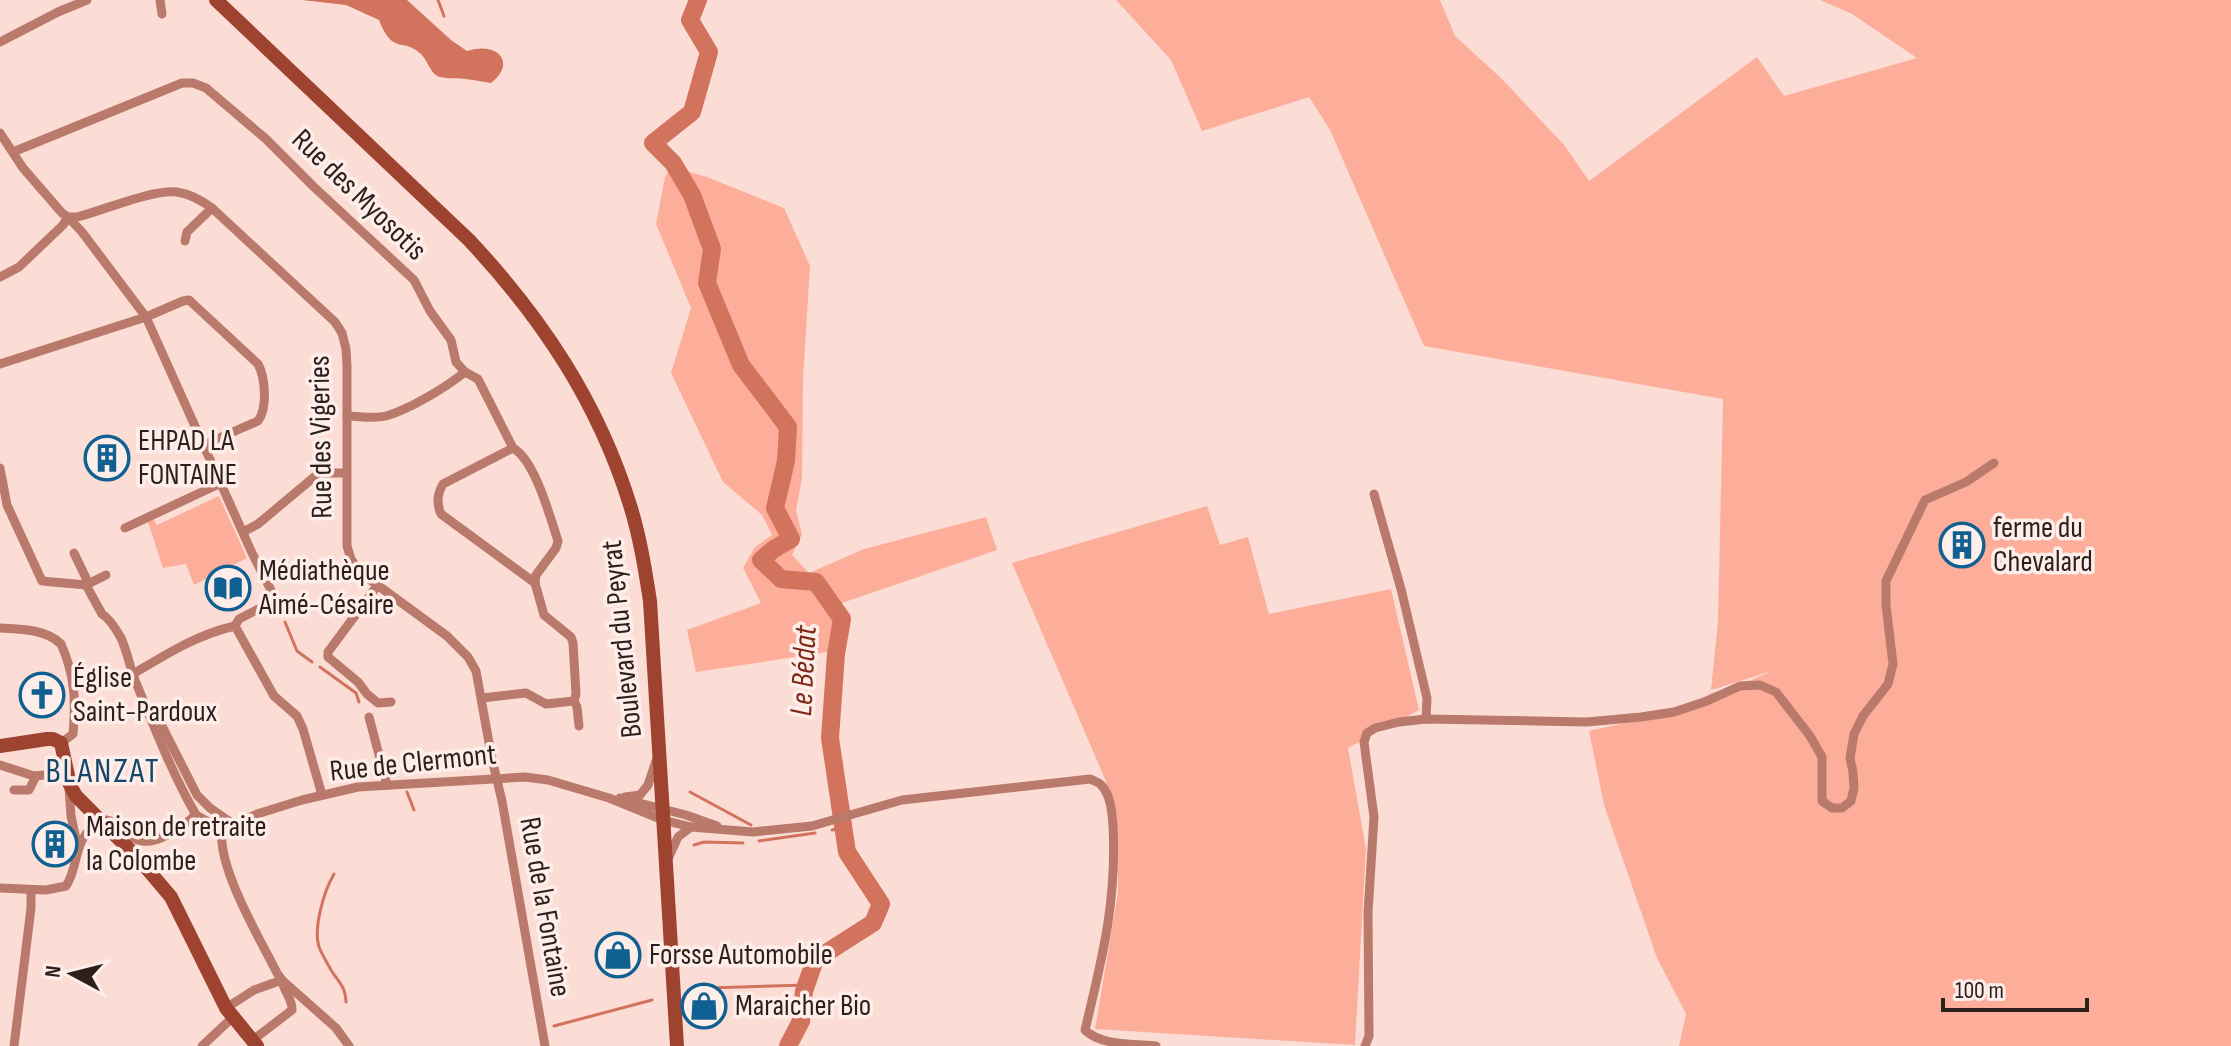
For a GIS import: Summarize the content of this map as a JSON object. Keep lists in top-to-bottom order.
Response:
{
  "streets": {
    "main road": ["Boulevard du Peyrat"],
    "street": [
      "Rue des Myosotis",
      "Rue des Vigeries",
      "Rue de Clermont",
      "Rue de la Fontaine"
    ]
  },
  "crossings": [
    ["Rue des Vigeries", "Rue de Clermont"],
    ["Rue des Vigeries", "Rue de la Fontaine"],
    ["Boulevard du Peyrat", "Rue de Clermont"],
    ["Rue de Clermont", "Rue de la Fontaine"]
  ],
  "districts": ["BLANZAT"],
  "water": ["Le Bédat"],
  "places": {
    "building": ["EHPAD LA FONTAINE", "ferme du Chevalard", "Maison de retraite la Colombe"],
    "library": ["Médiathèque Aimé-Césaire"],
    "church": ["Église Saint-Pardoux"],
    "shop": ["Forsse Automobile", "Maraicher Bio"]
  },
  "scale_bar": "100 m",
  "north": "left"
}
